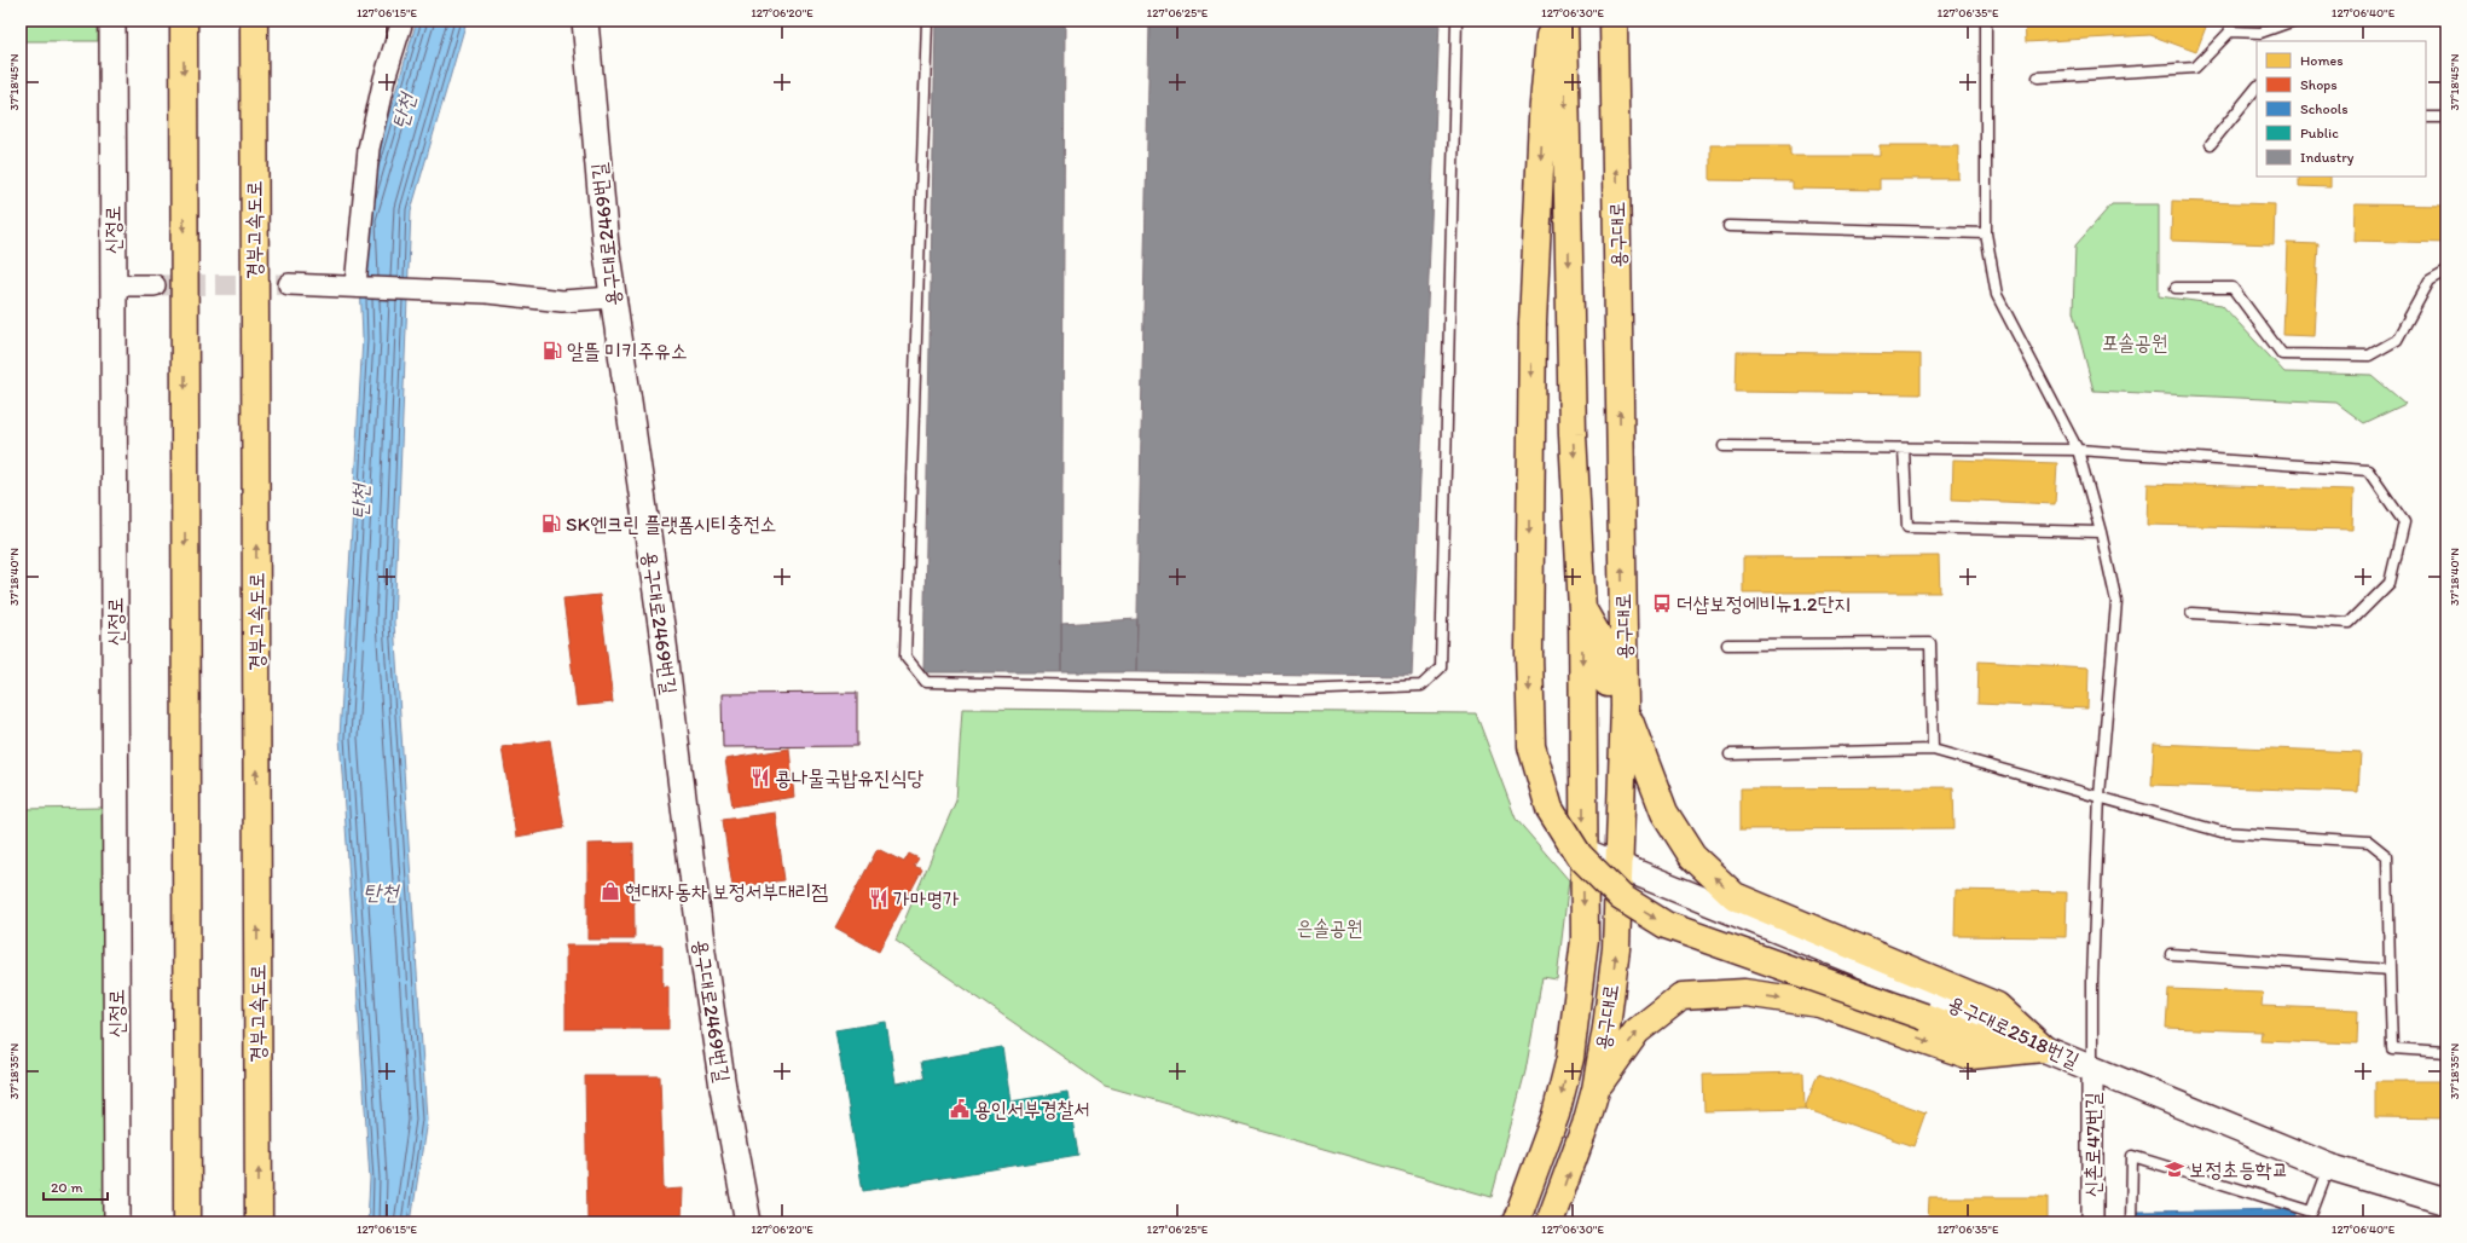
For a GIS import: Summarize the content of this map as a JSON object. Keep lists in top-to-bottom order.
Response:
{
  "streets": {
    "main road": ["경부고속도로", "용구대로"],
    "street": [
      "신정로",
      "용구대로2469번길",
      "용구대로2518번길",
      "신촌로47번길"
    ]
  },
  "crossings": [
    ["용구대로", "용구대로2518번길"],
    ["용구대로2518번길", "신촌로47번길"]
  ],
  "water": ["탄천"],
  "parks": ["포솔공원", "은솔공원"],
  "places": {
    "fuel station": ["알뜰 미키주유소", "SK엔크린 플랫폼시티충전소"],
    "bus stop": ["더샵보정에비뉴1.2단지"],
    "restaurant": ["콩나물국밥유진식당", "가마명가"],
    "shop": ["현대자동차 보정서부대리점"],
    "public building": ["용인서부경찰서"],
    "school or university": ["보정초등학교"]
  },
  "legend": [
    "Homes",
    "Shops",
    "Schools",
    "Public",
    "Industry"
  ],
  "scale_bar": "20 m",
  "coordinates": [
    "127°06'15\"E",
    "127°06'20\"E",
    "127°06'25\"E",
    "127°06'30\"E",
    "127°06'35\"E",
    "127°06'40\"E",
    "37°18'45\"N",
    "37°18'40\"N",
    "37°18'35\"N"
  ]
}
